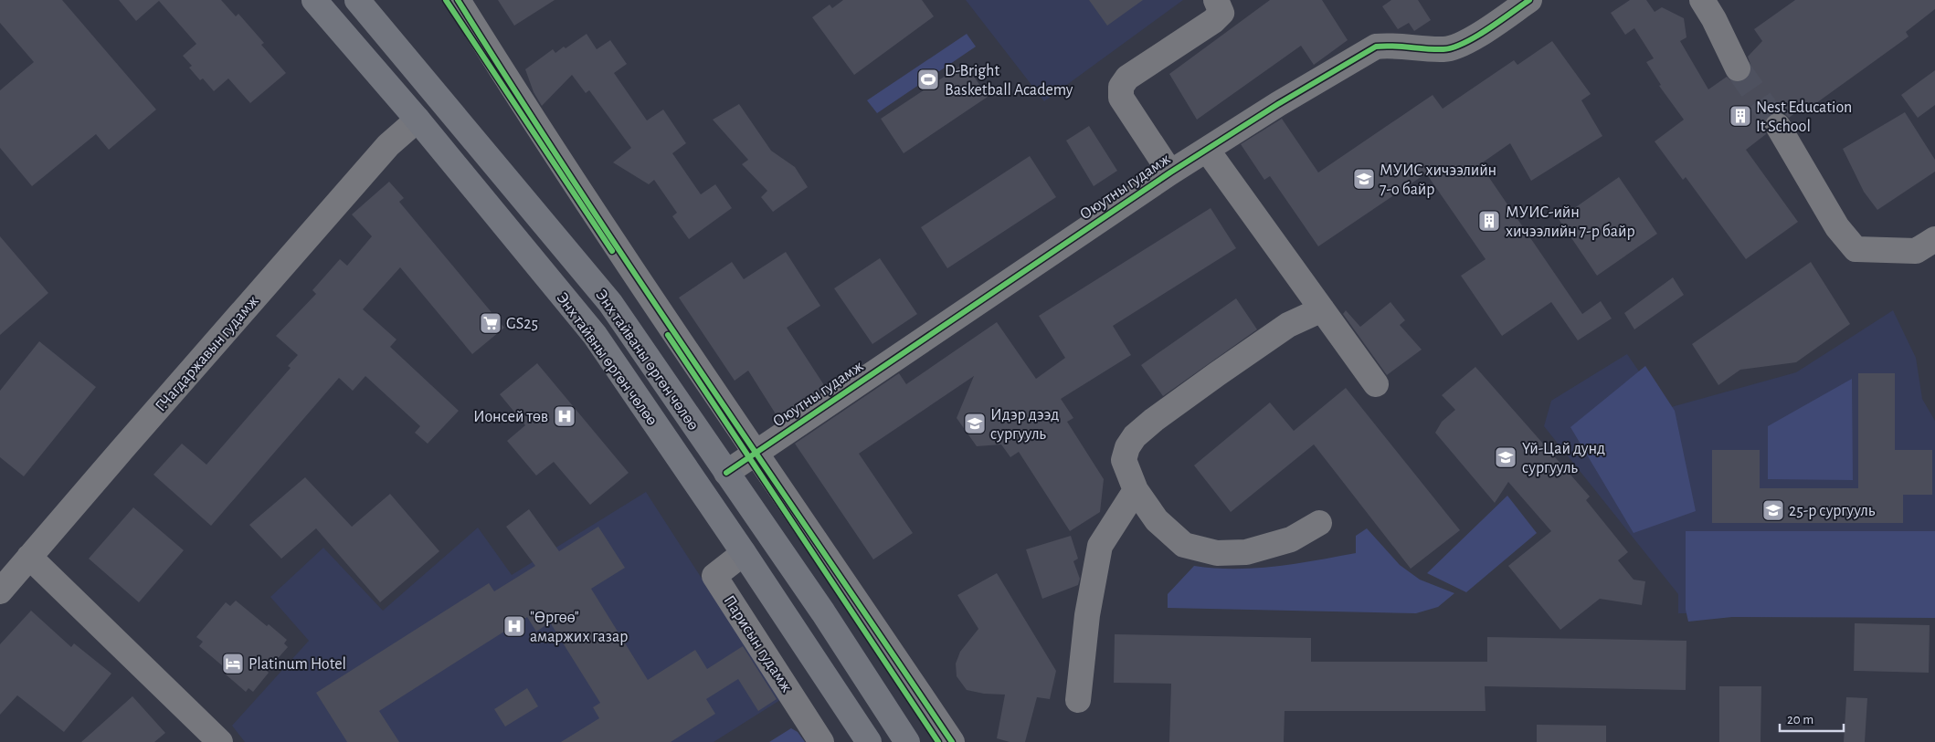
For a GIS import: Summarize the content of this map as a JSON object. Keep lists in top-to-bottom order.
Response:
{
  "streets": {
    "highway": ["Энх тайвны өргөн чөлөө", "Энх тайваны өргөн чөлөө"],
    "street": ["Оюутны гудамж", "Г.Чагдаржавын гудамж", "Парисын гудамж"]
  },
  "crossings": [
    ["Оюутны гудамж", "Энх тайваны өргөн чөлөө"],
    ["Г.Чагдаржавын гудамж", "Энх тайвны өргөн чөлөө"],
    ["Энх тайвны өргөн чөлөө", "Парисын гудамж"]
  ],
  "places": {
    "sports": ["D-Bright Basketball Academy"],
    "building": ["Nest Education It School", "МУИС-ийн хичээлийн 7-р байр"],
    "school or university": [
      "МУИС хичээлийн 7-о байр",
      "Идэр дээд сургууль",
      "Үй-Цай дунд сургууль",
      "25-р сургууль"
    ],
    "supermarket": ["GS25"],
    "hospital": ["Ионсей төв", "\"Өргөө\" амаржих газар"],
    "hotel": ["Platinum Hotel"]
  },
  "scale_bar": "20 m"
}
